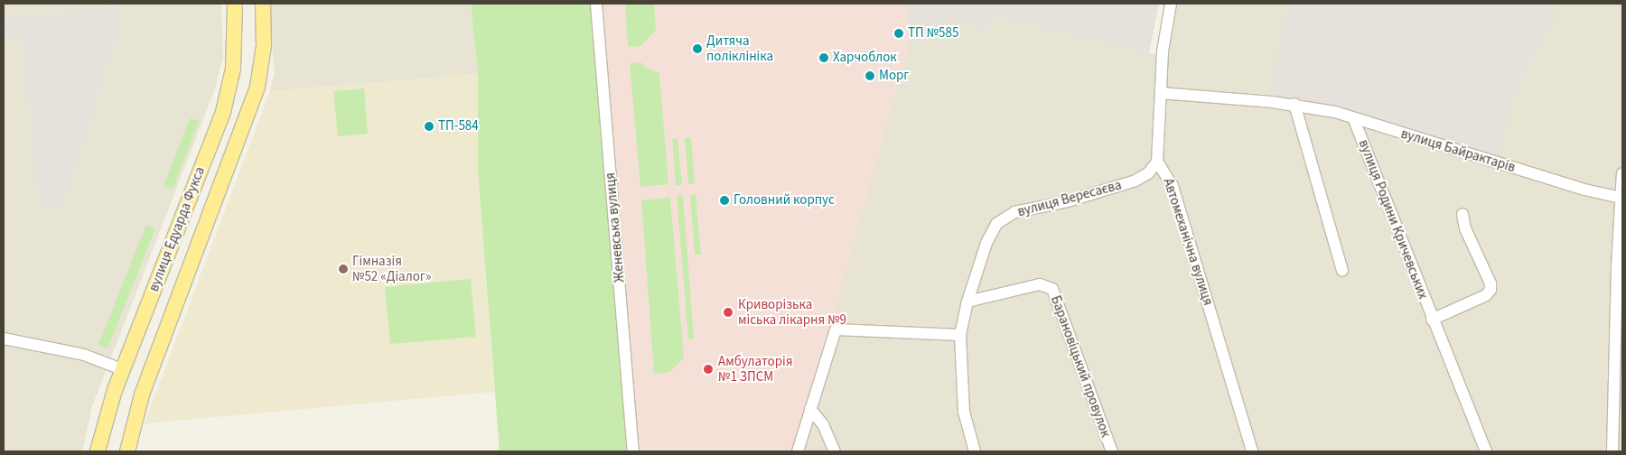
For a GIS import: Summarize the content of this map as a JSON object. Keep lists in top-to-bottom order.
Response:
{
  "streets": {
    "main road": ["вулиця Едуарда Фукса"],
    "street": [
      "вулиця Байрактарів",
      "вулиця Вересаєва",
      "вулиця Родини Кричевських",
      "Женевська вулиця",
      "Автомеханічна вулиця",
      "Барановіцький провулок"
    ]
  },
  "crossings": [
    ["вулиця Байрактарів", "вулиця Родини Кричевських"],
    ["вулиця Байрактарів", "Автомеханічна вулиця"],
    ["вулиця Вересаєва", "Автомеханічна вулиця"],
    ["вулиця Вересаєва", "Барановіцький провулок"]
  ],
  "places": [
    "ТП №585",
    "Дитяча поліклініка",
    "Харчоблок",
    "Морг",
    "ТП-584",
    "Головний корпус",
    "Гімназія №52 «Діалог»",
    "Криворізька міська лікарня №9",
    "Амбулаторія №1 ЗПСМ"
  ]
}
